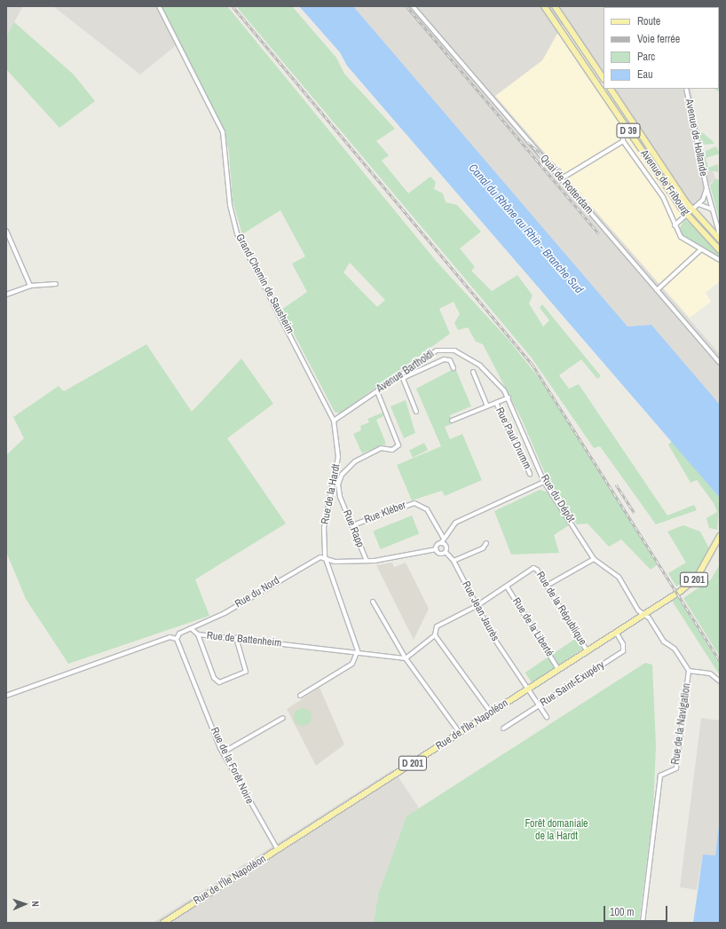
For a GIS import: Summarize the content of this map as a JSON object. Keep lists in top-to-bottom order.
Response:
{
  "streets": {
    "main road": [
      "D 39",
      "Avenue de Fribourg",
      "D 201",
      "Rue de l'Île Napoléon"
    ],
    "street": [
      "Avenue de Hollande",
      "Quai de Rotterdam",
      "Grand Chemin de Sausheim",
      "Avenue Bartholdi",
      "Rue Paul Drumm",
      "Rue de la Hardt",
      "Rue du Dépôt",
      "Rue Kléber",
      "Rue Rapp",
      "Rue du Nord",
      "Rue de la République",
      "Rue Jean Jaurès",
      "Rue de la Liberté",
      "Rue de Battenheim",
      "Rue Saint-Exupéry",
      "Rue de la Navigation",
      "Rue de la Forêt Noire"
    ]
  },
  "crossings": [
    ["Avenue de Hollande", "Avenue de Fribourg"],
    ["Grand Chemin de Sausheim", "Avenue Bartholdi"],
    ["Grand Chemin de Sausheim", "Rue de la Hardt"],
    ["Avenue Bartholdi", "Rue de la Hardt"],
    ["Avenue Bartholdi", "Rue du Dépôt"],
    ["Avenue Bartholdi", "Rue Rapp"],
    ["Rue de la Hardt", "Rue du Nord"],
    ["Rue de la Hardt", "Rue de Battenheim"],
    ["Rue du Dépôt", "Rue de la Navigation"],
    ["Rue Kléber", "Rue Rapp"],
    ["Rue du Nord", "Rue de Battenheim"],
    ["Rue de la République", "Rue de la Liberté"],
    ["Rue de la République", "Rue de l'Île Napoléon"],
    ["Rue Jean Jaurès", "Rue Saint-Exupéry"],
    ["Rue Jean Jaurès", "Rue de l'Île Napoléon"],
    ["Rue de la Liberté", "Rue de l'Île Napoléon"],
    ["Rue Saint-Exupéry", "Rue de l'Île Napoléon"],
    ["Rue de la Navigation", "Rue de l'Île Napoléon"],
    ["Rue de l'Île Napoléon", "Rue de la Forêt Noire"]
  ],
  "water": ["Canal du Rhône au Rhin - Branche Sud"],
  "parks": ["Forêt domaniale de la Hardt"],
  "legend": [
    "Route",
    "Voie ferrée",
    "Parc",
    "Eau"
  ],
  "scale_bar": "100 m",
  "north": "right"
}
